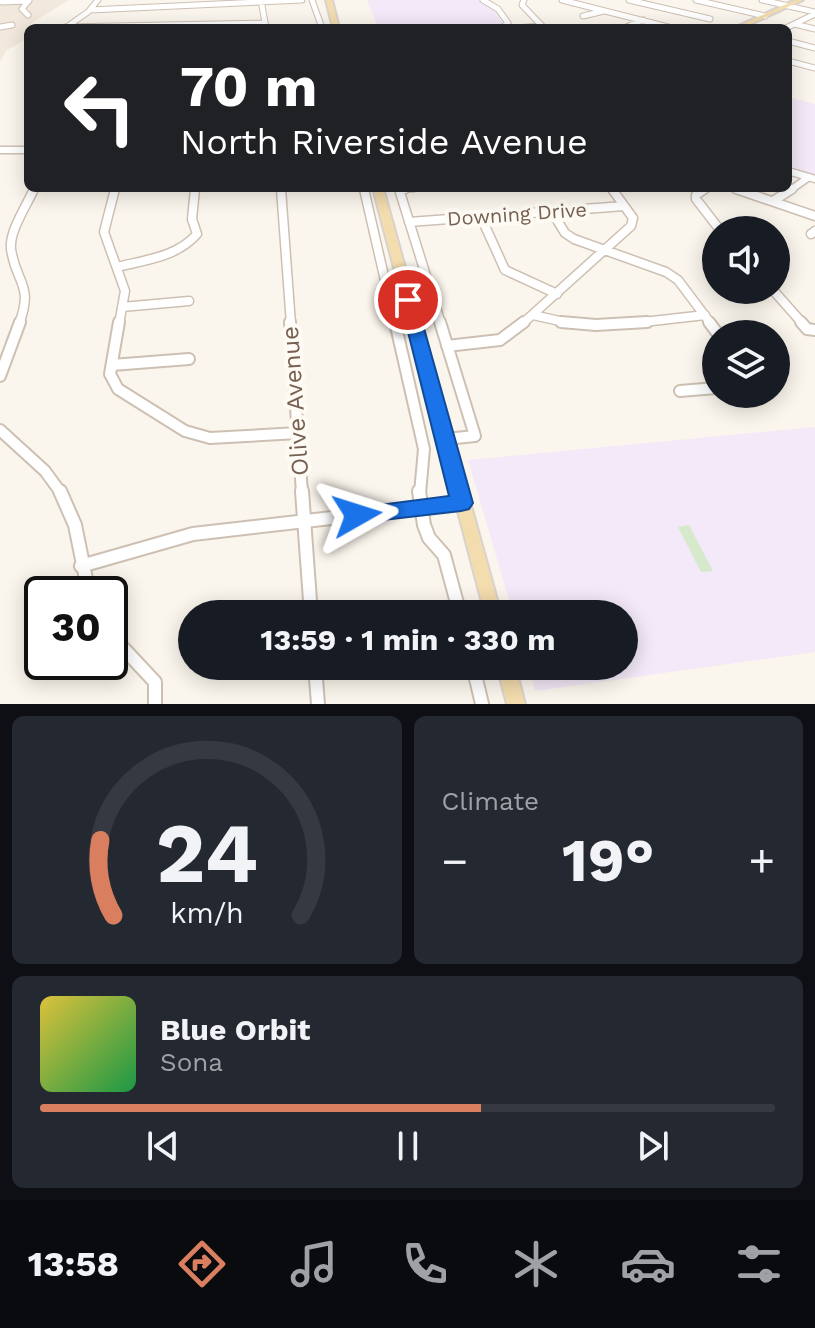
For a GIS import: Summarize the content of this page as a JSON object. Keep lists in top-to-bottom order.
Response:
{
  "streets": {
    "street": ["Downing Drive", "Olive Avenue"]
  },
  "page": {
    "turn": ["70 m", "North Riverside Avenue"],
    "limit": "30",
    "trip": "13:59 · 1 min · 330 m",
    "tile": "Climate",
    "heat": ["−", "19°", "+"],
    "song": ["Blue Orbit", "Sona"],
    "tabs": "13:58",
    "gauge": ["24", "km/h"]
  }
}
